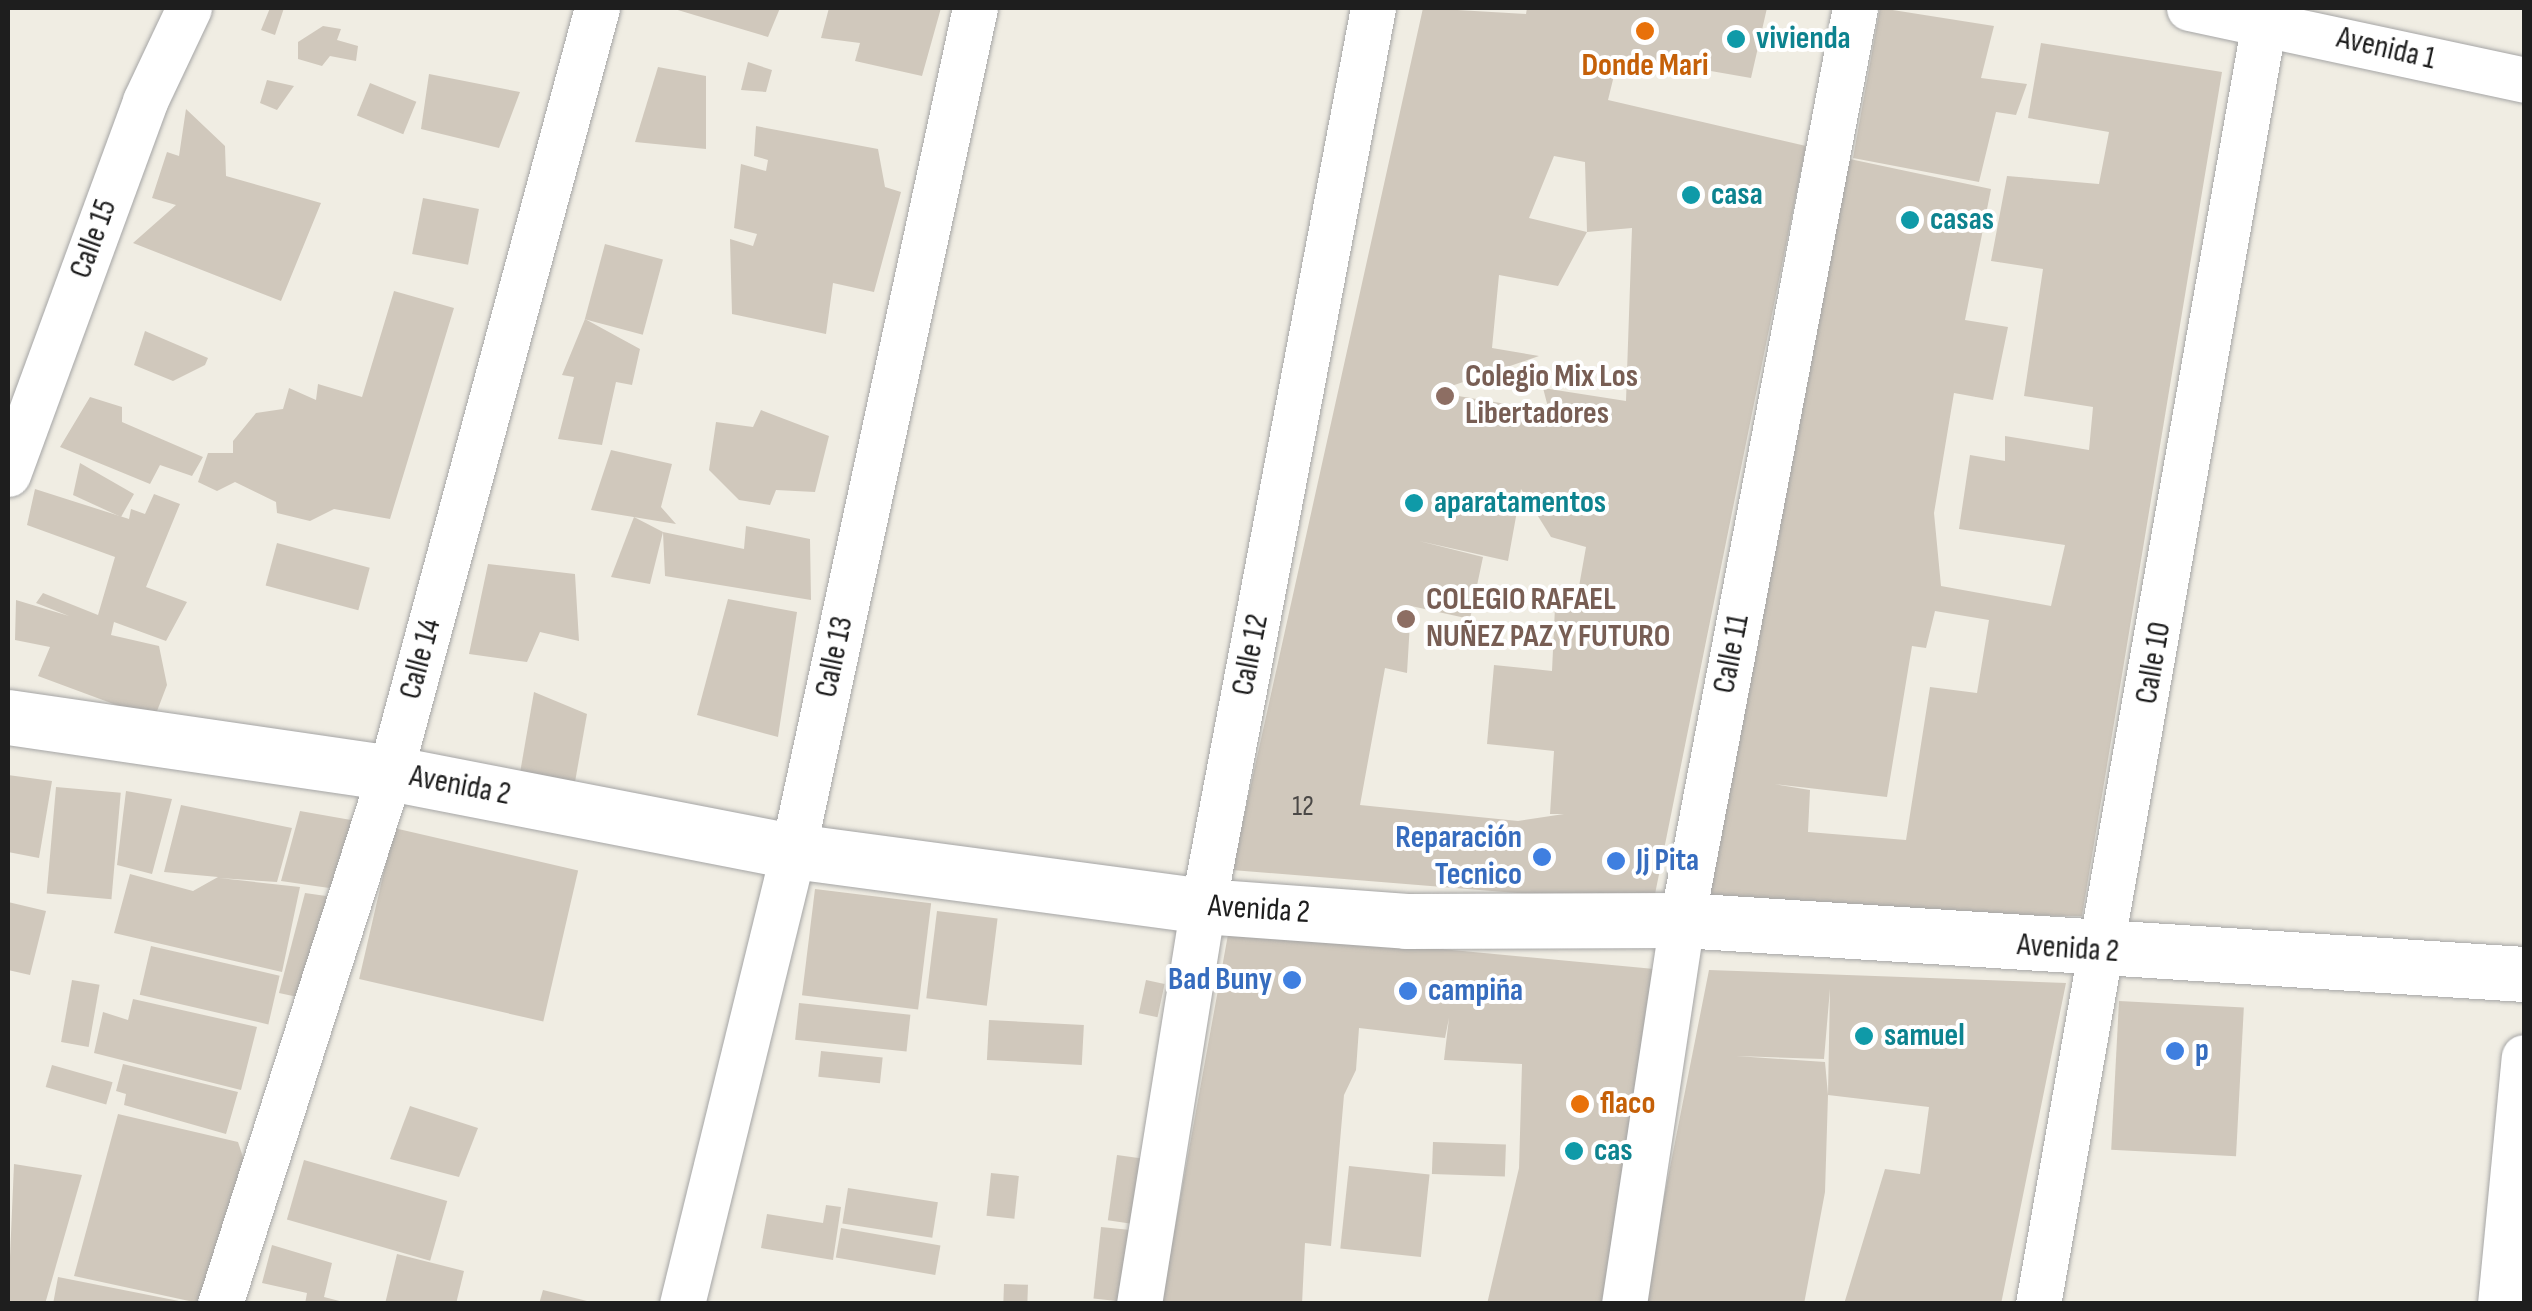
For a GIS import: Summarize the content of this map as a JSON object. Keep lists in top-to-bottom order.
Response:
{
  "streets": {
    "street": [
      "Avenida 1",
      "Calle 15",
      "Calle 11",
      "Calle 12",
      "Calle 13",
      "Calle 14",
      "Calle 10",
      "Avenida 2"
    ]
  },
  "crossings": [
    ["Avenida 1", "Calle 10"],
    ["Calle 11", "Avenida 2"],
    ["Calle 12", "Avenida 2"],
    ["Calle 13", "Avenida 2"],
    ["Calle 14", "Avenida 2"],
    ["Calle 10", "Avenida 2"]
  ],
  "places": [
    "Donde Mari",
    "vivienda",
    "casa",
    "casas",
    "Colegio Mix Los Libertadores",
    "aparatamentos",
    "COLEGIO RAFAEL NUÑEZ PAZ Y FUTURO",
    "Reparación Tecnico",
    "Jj Pita",
    "Bad Buny",
    "campiña",
    "samuel",
    "p",
    "flaco",
    "cas"
  ],
  "house_numbers": ["12"]
}
